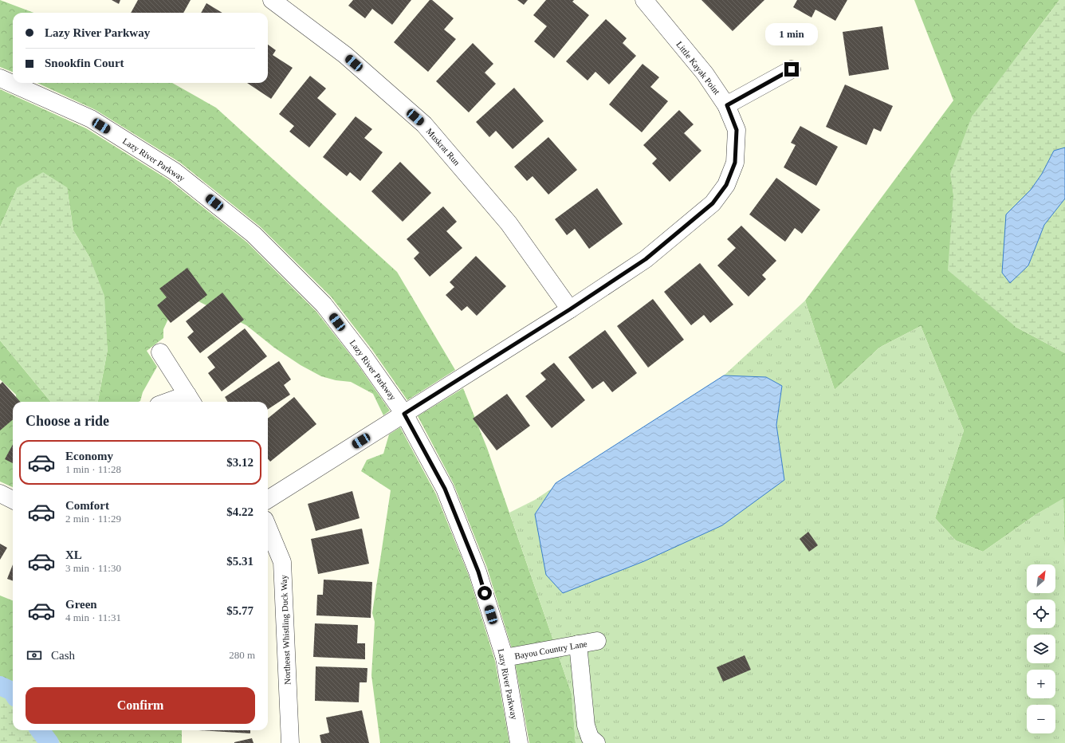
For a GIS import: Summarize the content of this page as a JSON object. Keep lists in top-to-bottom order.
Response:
{
  "streets": {
    "street": [
      "Little Kayak Point",
      "Muskrat Run",
      "Lazy River Parkway",
      "Northeast Whistling Duck Way",
      "Bayou Country Lane"
    ]
  },
  "crossings": [
    ["Little Kayak Point", "Muskrat Run"],
    ["Little Kayak Point", "Lazy River Parkway"],
    ["Lazy River Parkway", "Bayou Country Lane"]
  ],
  "north": "top right",
  "page": {
    "banner": ["Lazy River Parkway", "Snookfin Court"],
    "bubble": "1 min",
    "heading": "Choose a ride",
    "list": [
      {
        "name": "Economy",
        "note": "1 min · 11:28",
        "value": "$3.12"
      },
      {
        "name": "Comfort",
        "note": "2 min · 11:29",
        "value": "$4.22"
      },
      {
        "name": "XL",
        "note": "3 min · 11:30",
        "value": "$5.31"
      },
      {
        "name": "Green",
        "note": "4 min · 11:31",
        "value": "$5.77"
      }
    ],
    "map_buttons": ["+", "−"],
    "pay": ["Cash", "280 m"],
    "buttons": "Confirm"
  }
}
